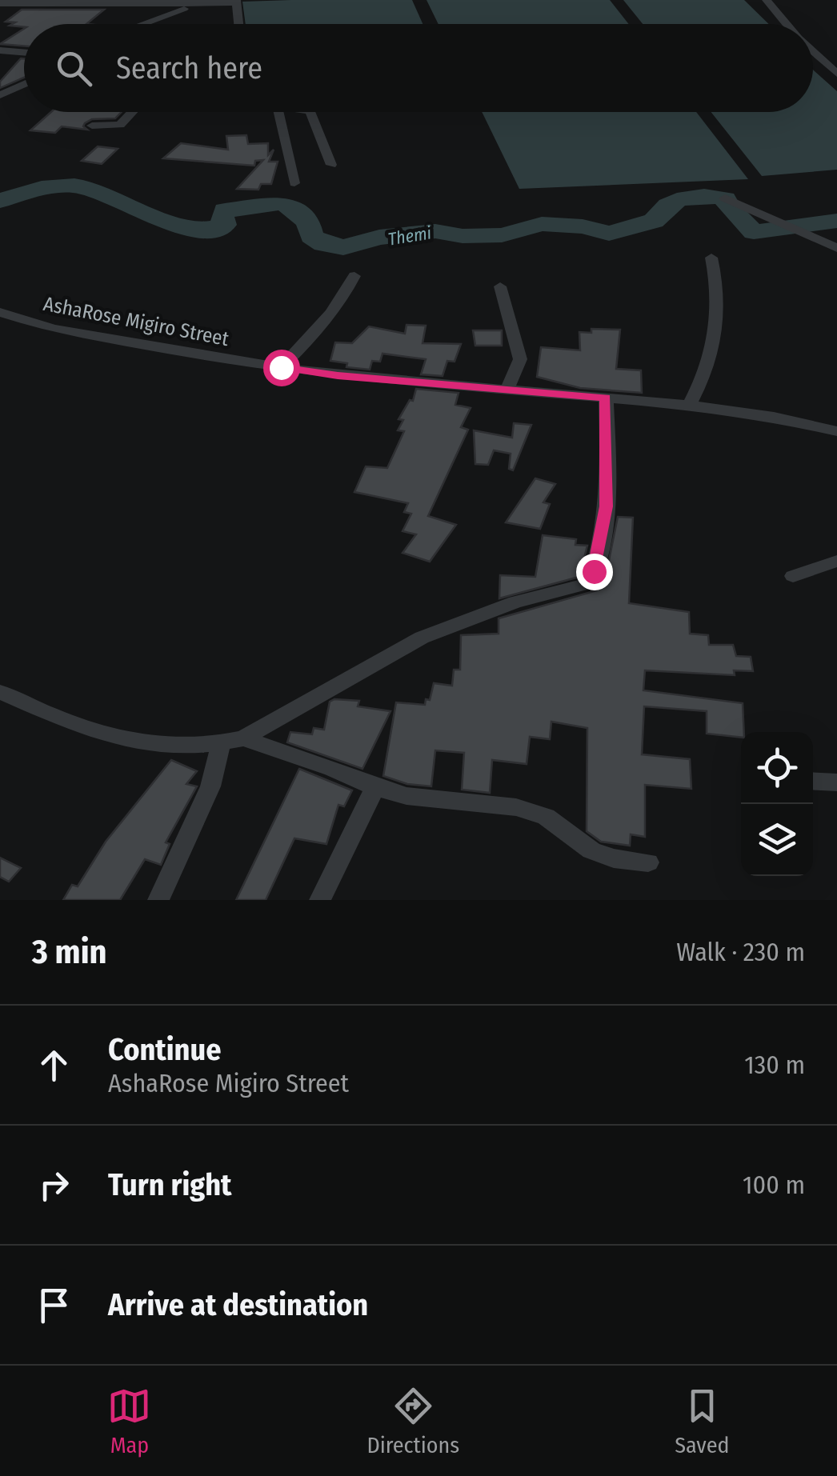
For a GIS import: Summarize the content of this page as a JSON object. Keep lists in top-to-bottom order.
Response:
{
  "streets": {
    "street": ["AshaRose Migiro Street"]
  },
  "water": ["Themi"],
  "page": {
    "search": "Search here",
    "heading": ["3 min", "Walk · 230 m"],
    "list": [
      ["Continue", "AshaRose Migiro Street", "130 m"],
      ["Turn right", "100 m"],
      "Arrive at destination"
    ],
    "nav": ["Map", "Directions", "Saved"]
  }
}
